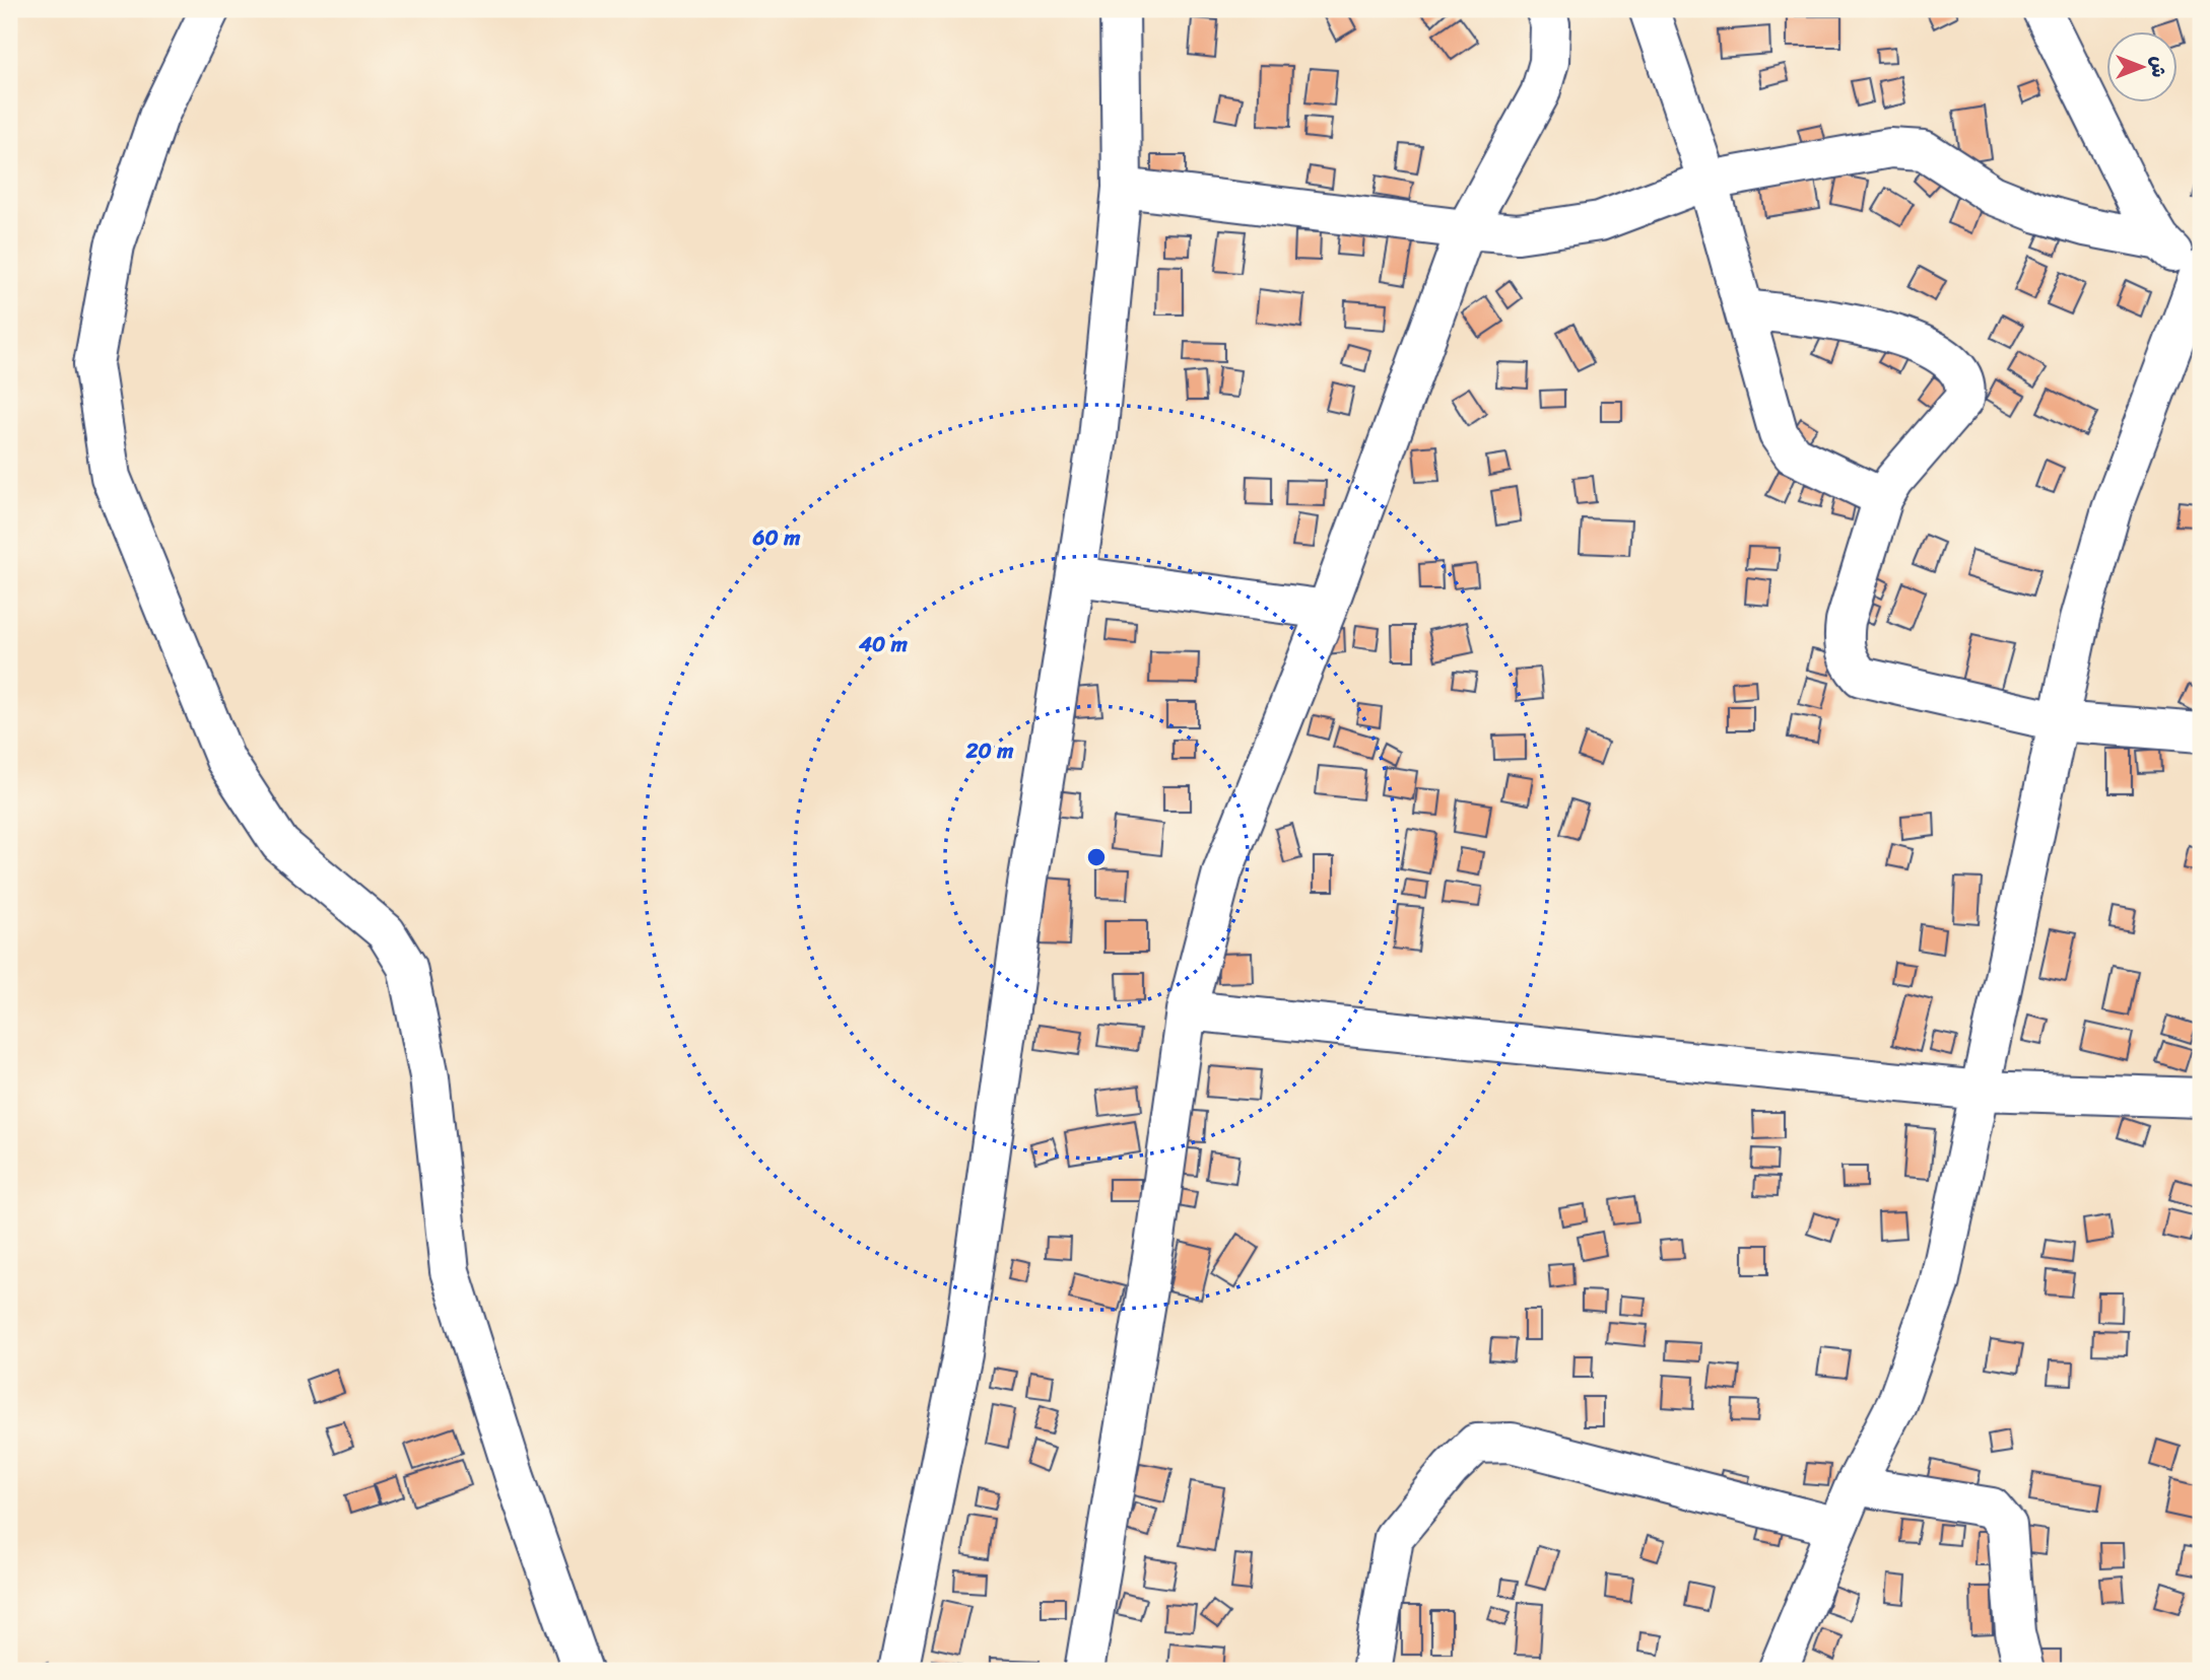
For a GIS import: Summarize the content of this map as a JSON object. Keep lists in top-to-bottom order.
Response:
{
  "north": "right",
  "rings": ["60 m", "40 m", "20 m"]
}
